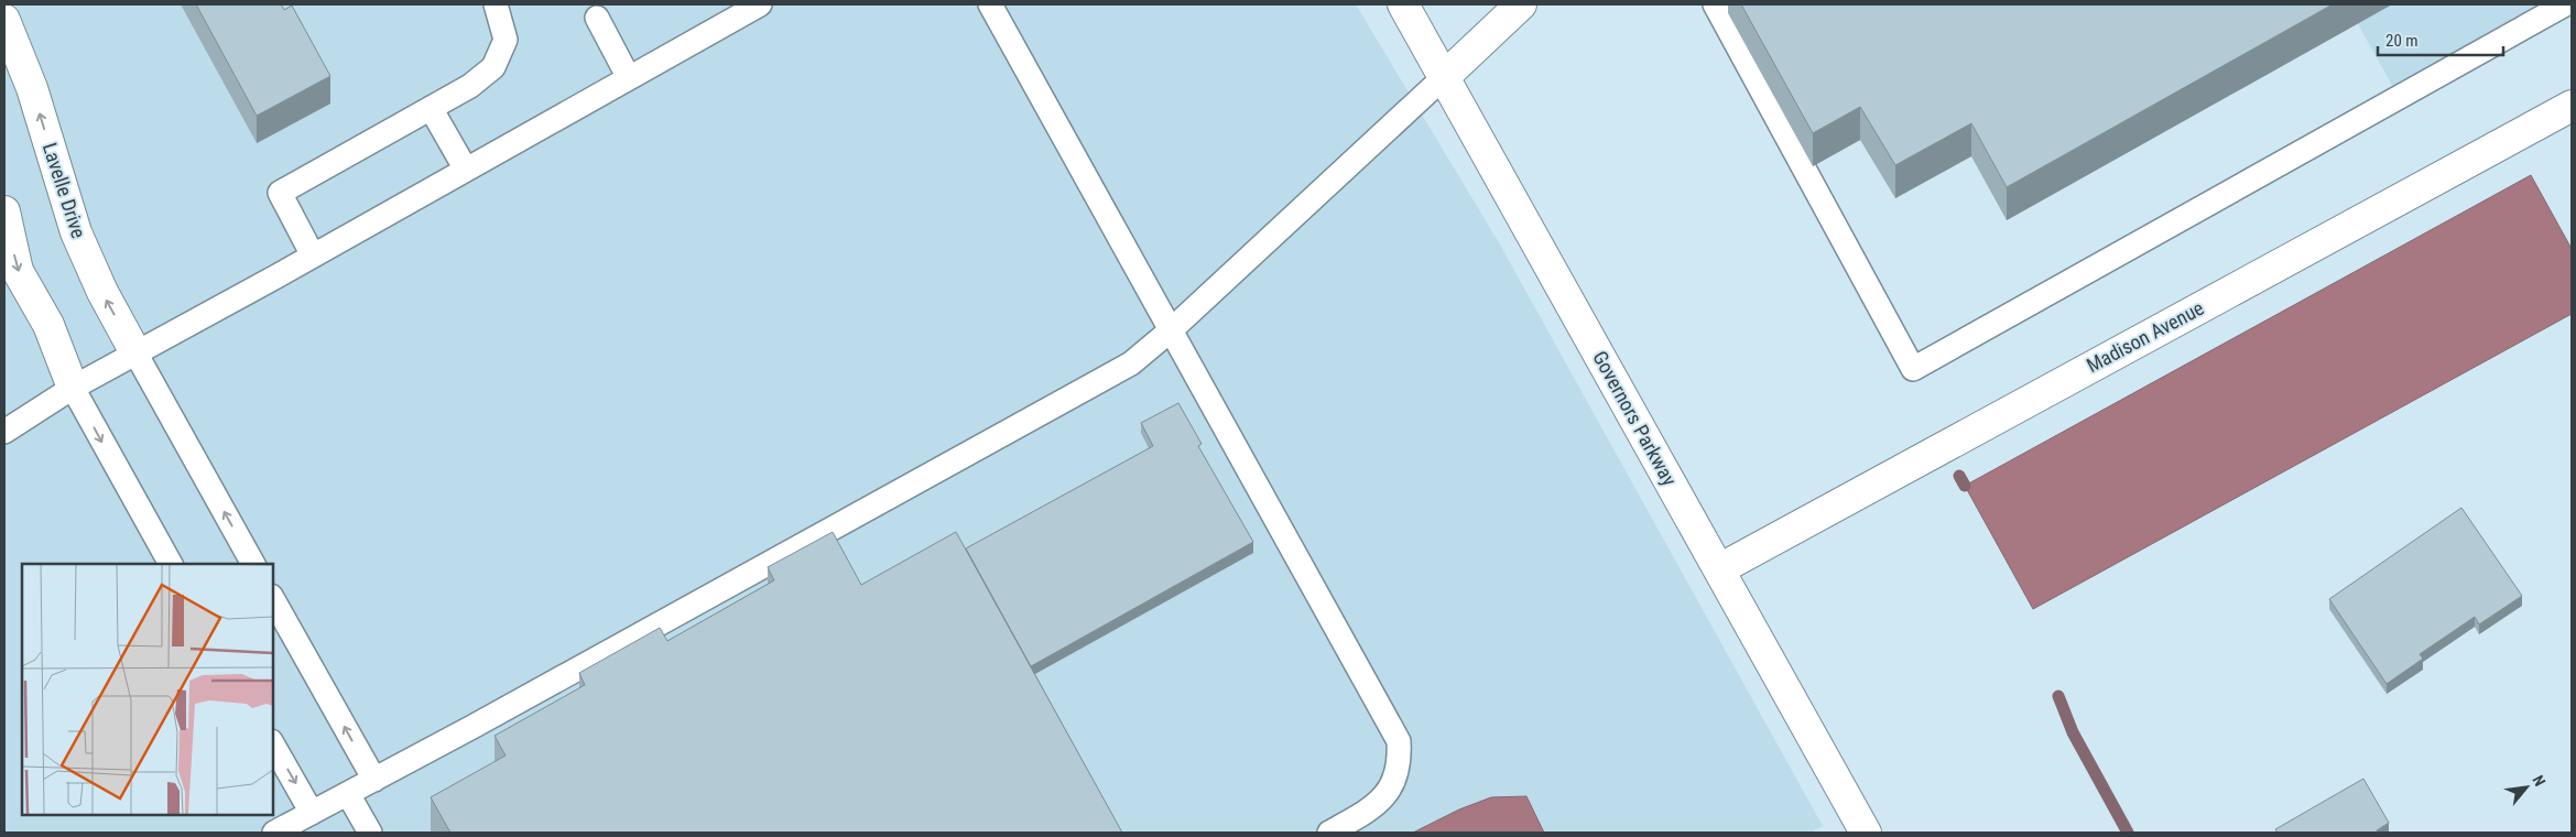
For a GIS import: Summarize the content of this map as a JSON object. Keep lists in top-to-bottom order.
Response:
{
  "streets": {
    "street": ["Lavelle Drive", "Madison Avenue", "Governors Parkway"]
  },
  "crossings": [
    ["Madison Avenue", "Governors Parkway"]
  ],
  "scale_bar": "20 m",
  "north": "top right"
}
